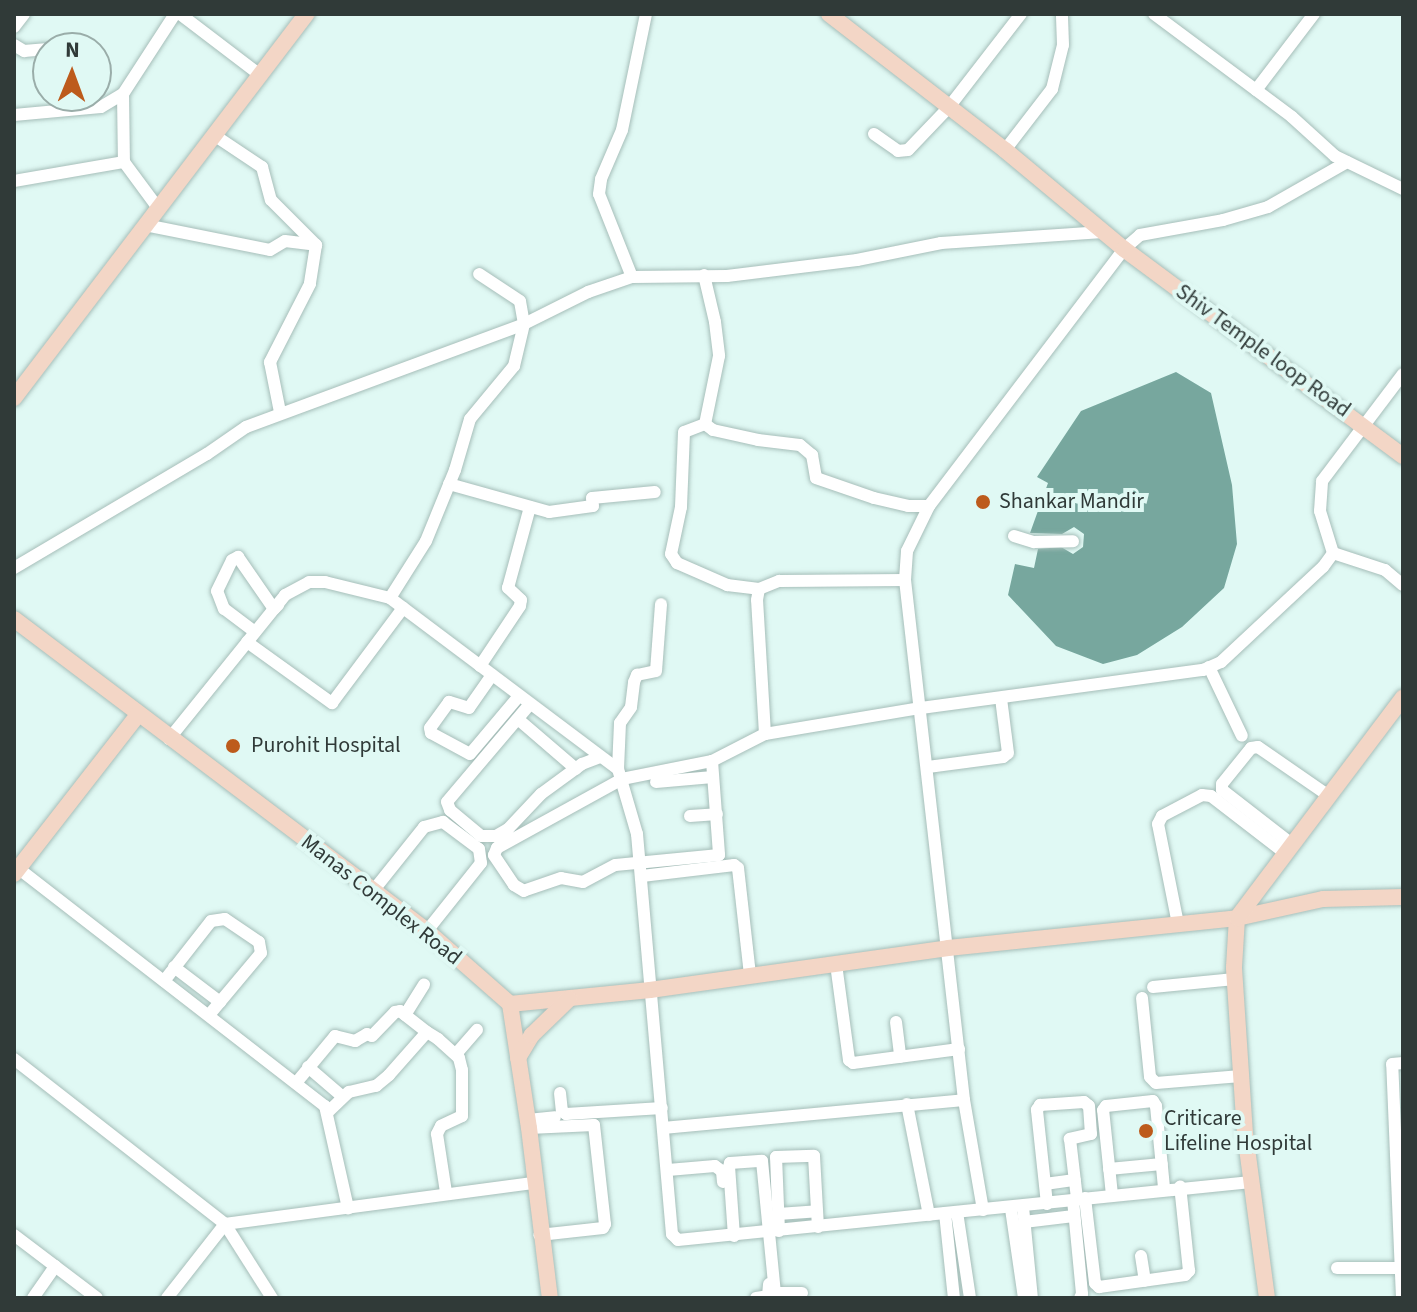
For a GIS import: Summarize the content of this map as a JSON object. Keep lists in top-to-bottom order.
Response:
{
  "streets": {
    "street": ["Shiv Temple loop Road", "Manas Complex Road"]
  },
  "places": ["Shankar Mandir", "Purohit Hospital", "Criticare Lifeline Hospital"],
  "north": "top"
}
